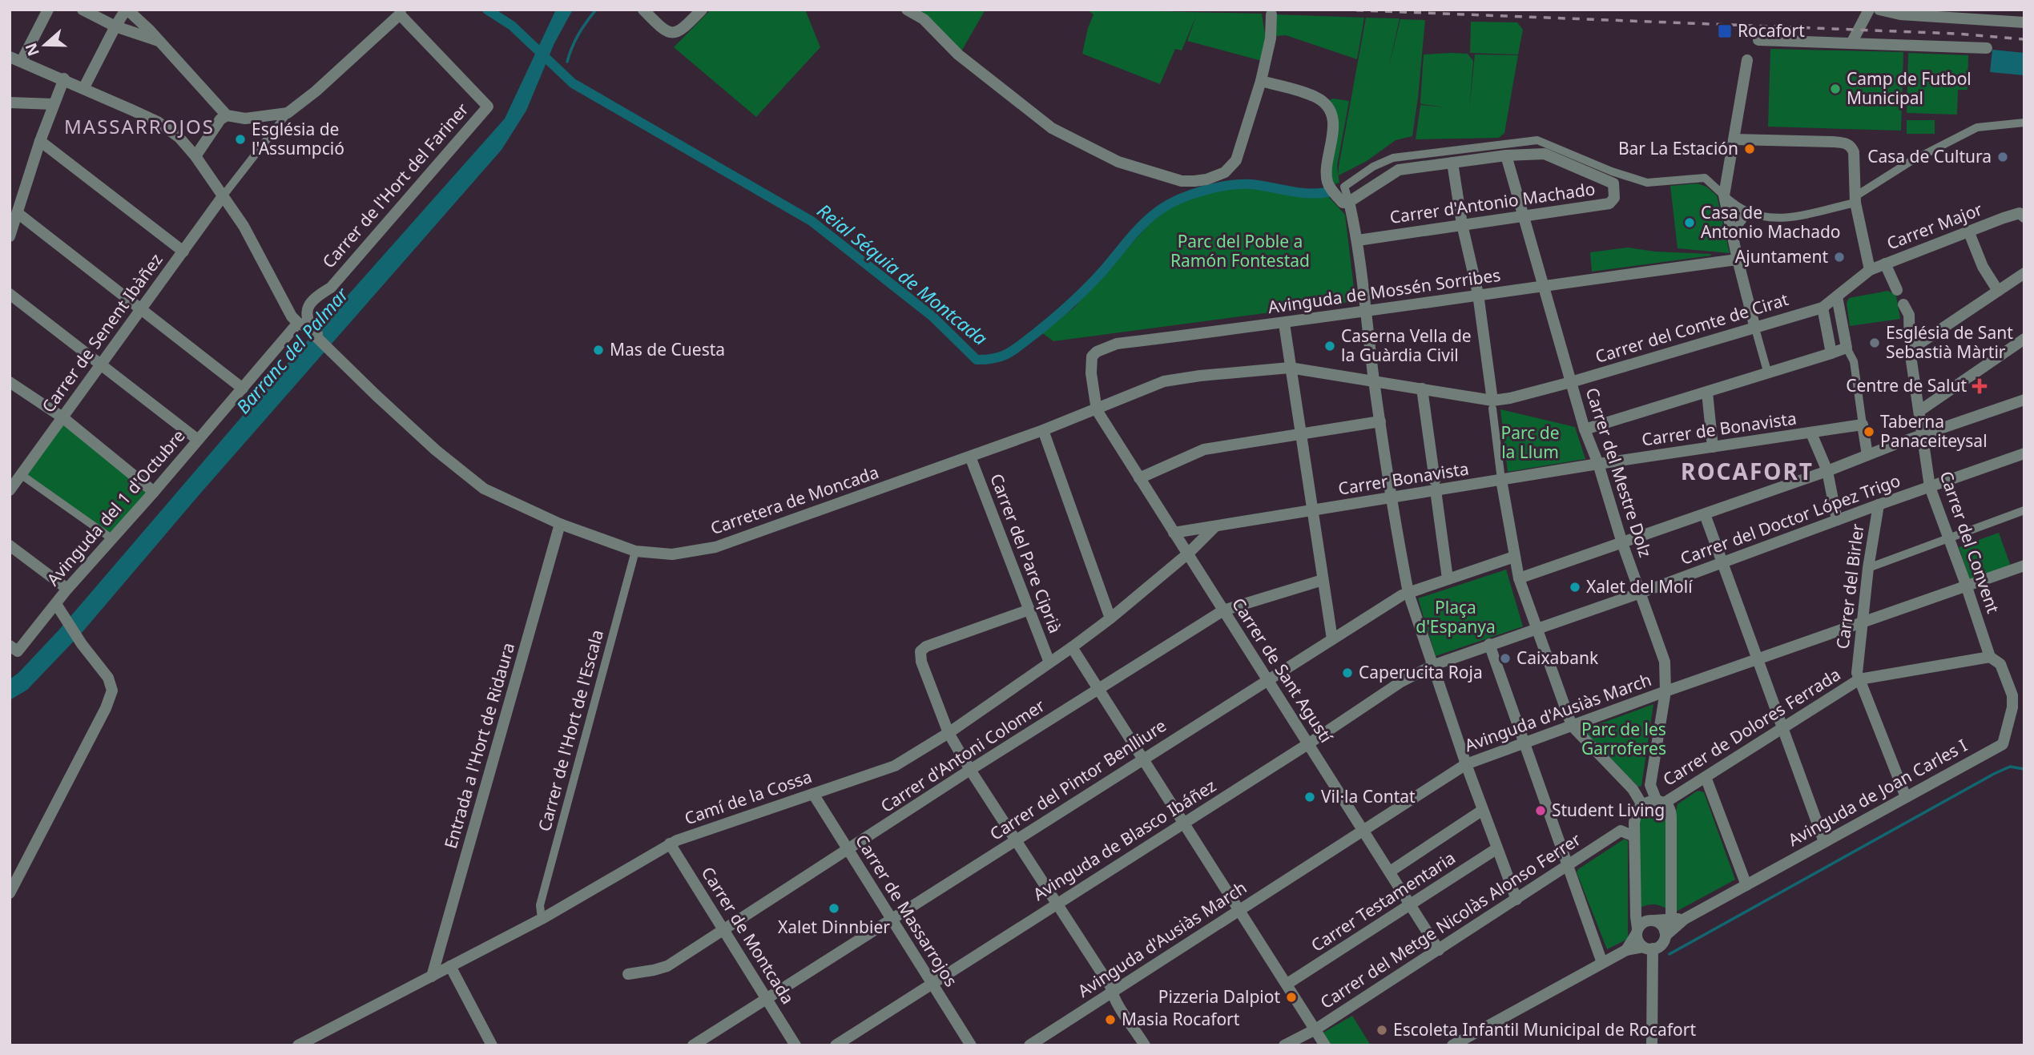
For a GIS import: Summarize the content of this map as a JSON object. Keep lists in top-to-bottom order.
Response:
{
  "streets": {
    "street": [
      "Carrer de l'Hort del Fariner",
      "Carrer d'Antonio Machado",
      "Carrer Major",
      "Avinguda de Mossén Sorribes",
      "Carrer del Comte de Cirat",
      "Carrer de Senent Ibàñez",
      "Carrer de Bonavista",
      "Carrer del Mestre Dolz",
      "Carrer Bonavista",
      "Carretera de Moncada",
      "Avinguda del 1 d'Octubre",
      "Carrer del Doctor López Trigo",
      "Carrer del Convent",
      "Carrer del Pare Ciprià",
      "Carrer del Birler",
      "Carrer de Sant Agustí",
      "Avinguda d'Ausiàs March",
      "Carrer de Dolores Ferrada",
      "Carrer de l'Hort de l'Escala",
      "Entrada a l'Hort de Ridaura",
      "Carrer d'Antoni Colomer",
      "Carrer del Pintor Benlliure",
      "Avinguda de Joan Carles I",
      "Camí de la Cossa",
      "Avinguda de Blasco Ibáñez",
      "Carrer Testamentaria",
      "Carrer de Massarrojos",
      "Carrer del Metge Nicolàs Alonso Ferrer",
      "Carrer de Montcada"
    ]
  },
  "crossings": [
    ["Carrer de l'Hort del Fariner", "Carretera de Moncada"],
    ["Carrer de l'Hort del Fariner", "Avinguda del 1 d'Octubre"],
    ["Carrer d'Antonio Machado", "Carrer del Mestre Dolz"],
    ["Avinguda de Mossén Sorribes", "Carrer del Mestre Dolz"],
    ["Avinguda de Mossén Sorribes", "Carretera de Moncada"],
    ["Avinguda de Mossén Sorribes", "Carrer de Sant Agustí"],
    ["Carrer del Comte de Cirat", "Carrer del Mestre Dolz"],
    ["Carrer del Comte de Cirat", "Carretera de Moncada"],
    ["Carrer de Senent Ibàñez", "Carretera de Moncada"],
    ["Carrer de Bonavista", "Carrer del Mestre Dolz"],
    ["Carrer de Bonavista", "Carrer Bonavista"],
    ["Carrer del Mestre Dolz", "Carrer Bonavista"],
    ["Carrer del Mestre Dolz", "Carrer del Doctor López Trigo"],
    ["Carrer del Mestre Dolz", "Avinguda d'Ausiàs March"],
    ["Carrer del Mestre Dolz", "Carrer de Dolores Ferrada"],
    ["Carrer del Mestre Dolz", "Avinguda de Joan Carles I"],
    ["Carrer Bonavista", "Carrer de Sant Agustí"],
    ["Carretera de Moncada", "Carrer del Pare Ciprià"],
    ["Carretera de Moncada", "Carrer de Sant Agustí"],
    ["Carretera de Moncada", "Carrer de l'Hort de l'Escala"],
    ["Carretera de Moncada", "Entrada a l'Hort de Ridaura"],
    ["Carrer del Doctor López Trigo", "Carrer del Convent"],
    ["Carrer del Doctor López Trigo", "Carrer del Birler"],
    ["Carrer del Convent", "Avinguda d'Ausiàs March"],
    ["Carrer del Convent", "Carrer de Dolores Ferrada"],
    ["Carrer del Convent", "Avinguda de Joan Carles I"],
    ["Carrer del Pare Ciprià", "Camí de la Cossa"],
    ["Carrer del Birler", "Avinguda d'Ausiàs March"],
    ["Carrer del Birler", "Carrer de Dolores Ferrada"],
    ["Carrer del Birler", "Avinguda de Joan Carles I"],
    ["Carrer de Sant Agustí", "Avinguda d'Ausiàs March"],
    ["Carrer de Sant Agustí", "Carrer d'Antoni Colomer"],
    ["Carrer de Sant Agustí", "Carrer del Pintor Benlliure"],
    ["Carrer de Sant Agustí", "Camí de la Cossa"],
    ["Carrer de Sant Agustí", "Avinguda de Blasco Ibáñez"],
    ["Carrer de Sant Agustí", "Carrer Testamentaria"],
    ["Carrer de Sant Agustí", "Carrer del Metge Nicolàs Alonso Ferrer"],
    ["Carrer de Dolores Ferrada", "Avinguda de Joan Carles I"],
    ["Carrer de l'Hort de l'Escala", "Camí de la Cossa"],
    ["Entrada a l'Hort de Ridaura", "Camí de la Cossa"],
    ["Carrer d'Antoni Colomer", "Carrer de Massarrojos"],
    ["Carrer d'Antoni Colomer", "Carrer de Montcada"],
    ["Carrer del Pintor Benlliure", "Carrer de Massarrojos"],
    ["Carrer del Pintor Benlliure", "Carrer de Montcada"],
    ["Camí de la Cossa", "Carrer de Massarrojos"],
    ["Camí de la Cossa", "Carrer de Montcada"],
    ["Avinguda de Blasco Ibáñez", "Carrer de Massarrojos"]
  ],
  "districts": ["MASSARROJOS", "ROCAFORT"],
  "water": ["Reial Séquia de Montcada", "Barranc del Palmar"],
  "parks": [
    "Parc del Poble a Ramón Fontestad",
    "Parc de la Llum",
    "Plaça d'Espanya",
    "Parc de les Garroferes"
  ],
  "places": {
    "transit": ["Rocafort"],
    "other": [
      "Camp de Futbol Municipal",
      "Església de l'Assumpció",
      "Bar La Estación",
      "Casa de Cultura",
      "Casa de Antonio Machado",
      "Ajuntament",
      "Església de Sant Sebastià Màrtir",
      "Caserna Vella de la Guàrdia Civil",
      "Mas de Cuesta",
      "Taberna Panaceiteysal",
      "Xalet del Molí",
      "Caixabank",
      "Caperucita Roja",
      "Vil·la Contat",
      "Student Living",
      "Xalet Dinnbier",
      "Pizzeria Dalpiot",
      "Masia Rocafort",
      "Escoleta Infantil Municipal de Rocafort"
    ],
    "health": ["Centre de Salut"]
  },
  "north": "left"
}
